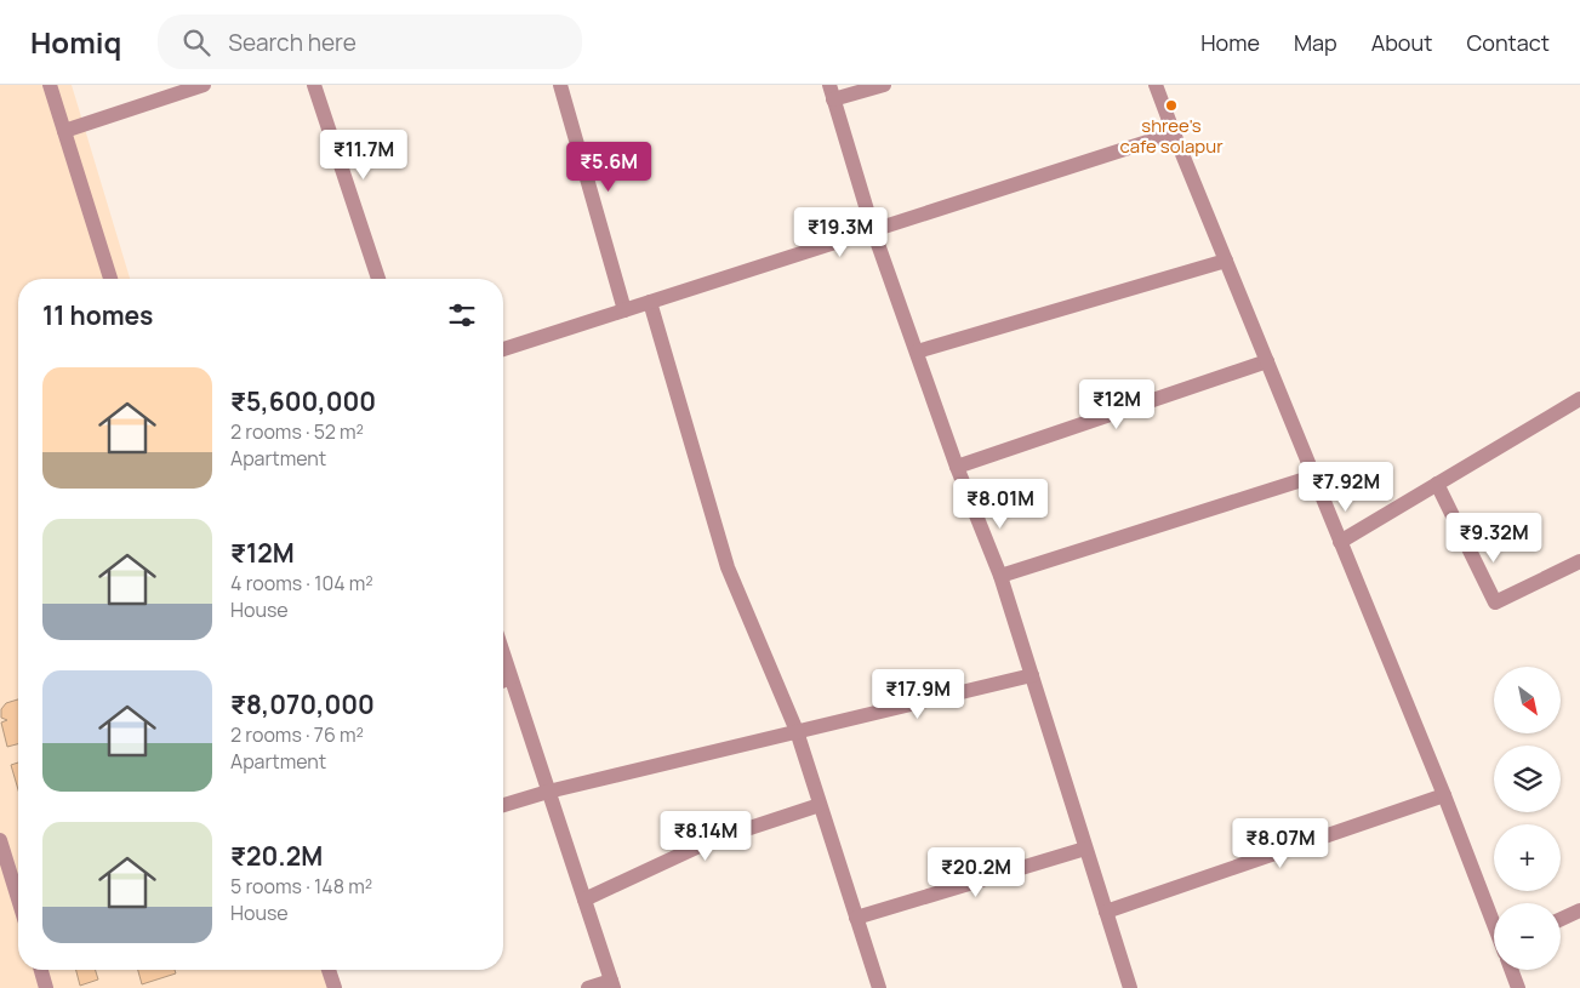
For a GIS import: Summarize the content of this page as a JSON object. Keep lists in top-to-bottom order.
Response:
{
  "places": ["shree's cafe solapur"],
  "north": "bottom right",
  "page": {
    "header": "Homiq",
    "search": "Search here",
    "nav": [
      "Home",
      "Map",
      "About",
      "Contact"
    ],
    "price": [
      "₹11.7M",
      "₹5.6M",
      "₹19.3M",
      "₹12M",
      "₹7.92M",
      "₹8.01M",
      "₹9.32M",
      "₹17.9M",
      "₹8.14M",
      "₹8.07M",
      "₹20.2M"
    ],
    "heading": "11 homes",
    "list": [
      {
        "name": "₹5,600,000",
        "note": "2 rooms · 52 m² · Apartment"
      },
      {
        "name": "₹12M",
        "note": "4 rooms · 104 m² · House"
      },
      {
        "name": "₹8,070,000",
        "note": "2 rooms · 76 m² · Apartment"
      },
      {
        "name": "₹20.2M",
        "note": "5 rooms · 148 m² · House"
      }
    ],
    "map_buttons": ["+", "−"]
  }
}
